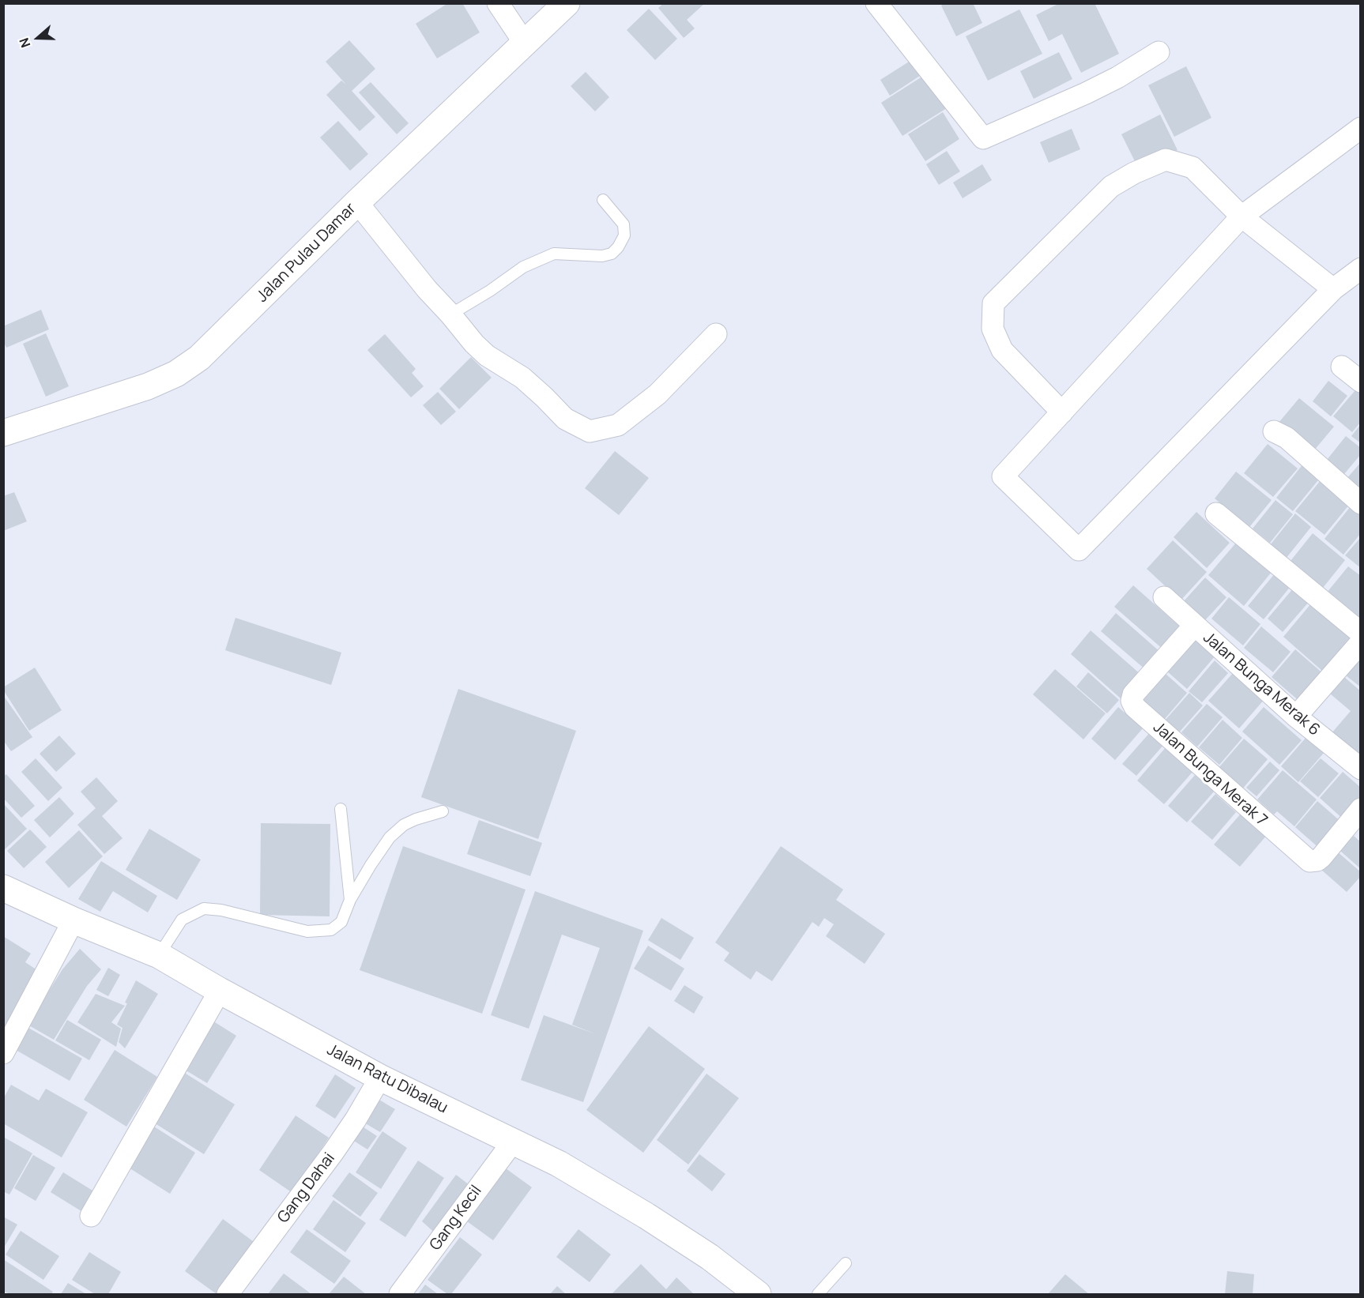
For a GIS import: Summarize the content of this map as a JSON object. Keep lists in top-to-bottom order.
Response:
{
  "streets": {
    "main road": ["Jalan Pulau Damar", "Jalan Ratu Dibalau"],
    "street": [
      "Jalan Bunga Merak 6",
      "Jalan Bunga Merak 7",
      "Gang Dahai",
      "Gang Kecil"
    ]
  },
  "crossings": [
    ["Jalan Bunga Merak 6", "Jalan Bunga Merak 7"],
    ["Jalan Ratu Dibalau", "Gang Dahai"],
    ["Jalan Ratu Dibalau", "Gang Kecil"]
  ],
  "north": "left"
}
